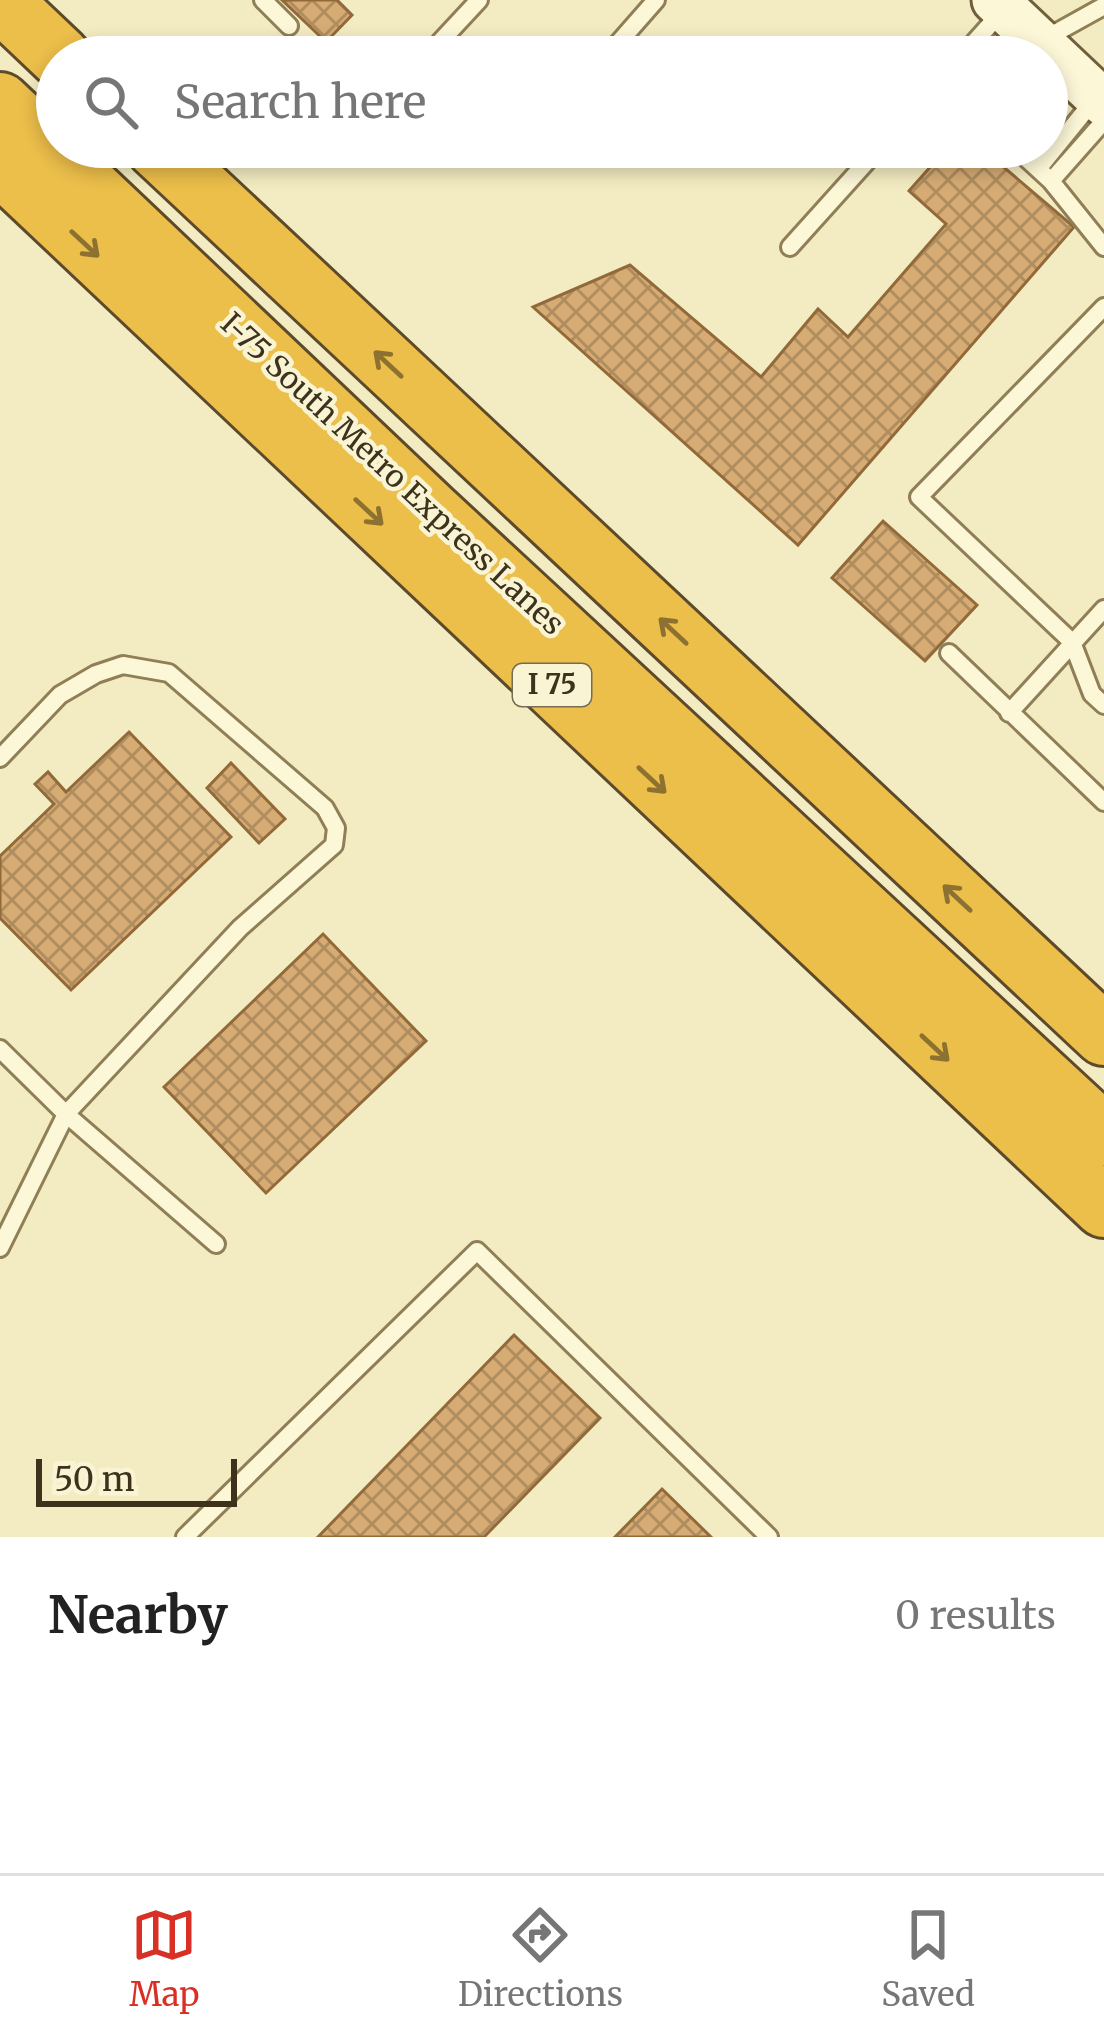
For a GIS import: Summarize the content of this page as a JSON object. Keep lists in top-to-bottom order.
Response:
{
  "streets": {
    "highway": ["I-75 South Metro Express Lanes", "I 75"]
  },
  "scale_bar": "50 m",
  "page": {
    "search": "Search here",
    "scale": "50 m",
    "heading": ["Nearby", "0 results"],
    "nav": ["Map", "Directions", "Saved"]
  }
}
